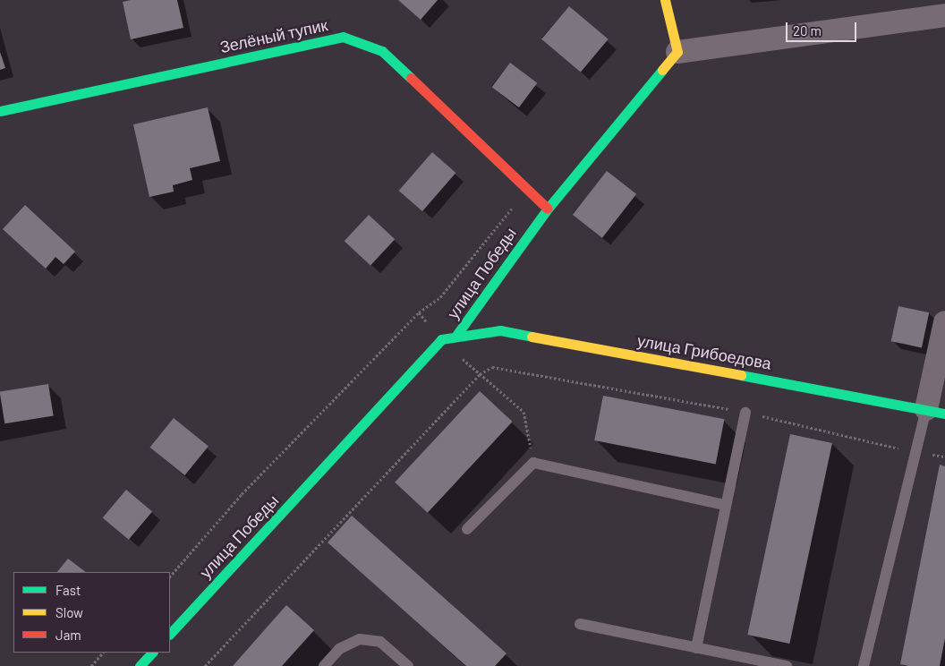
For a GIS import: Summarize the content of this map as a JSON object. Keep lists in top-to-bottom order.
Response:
{
  "streets": {
    "street": ["Зелёный тупик", "улица Победы", "улица Грибоедова"]
  },
  "crossings": [
    ["Зелёный тупик", "улица Победы"],
    ["улица Победы", "улица Грибоедова"]
  ],
  "legend": ["Fast", "Slow", "Jam"],
  "scale_bar": "20 m"
}
